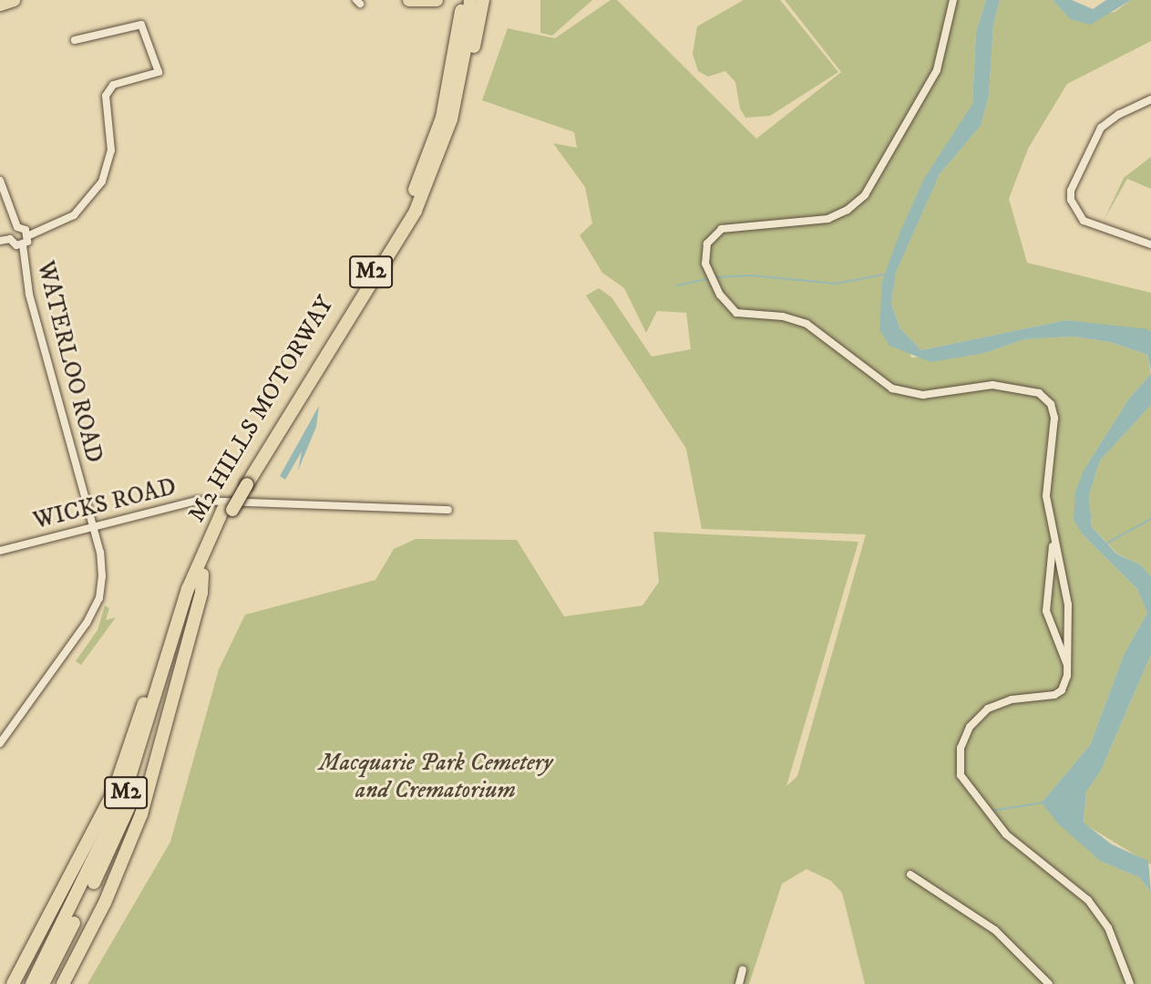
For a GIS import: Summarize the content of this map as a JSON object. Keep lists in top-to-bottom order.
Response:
{
  "streets": {
    "highway": ["M2", "M2 HILLS MOTORWAY"],
    "street": ["WATERLOO ROAD", "WICKS ROAD"]
  },
  "crossings": [
    ["M2", "M2 HILLS MOTORWAY"],
    ["WATERLOO ROAD", "WICKS ROAD"]
  ],
  "parks": ["Macquarie Park Cemetery and Crematorium"]
}
